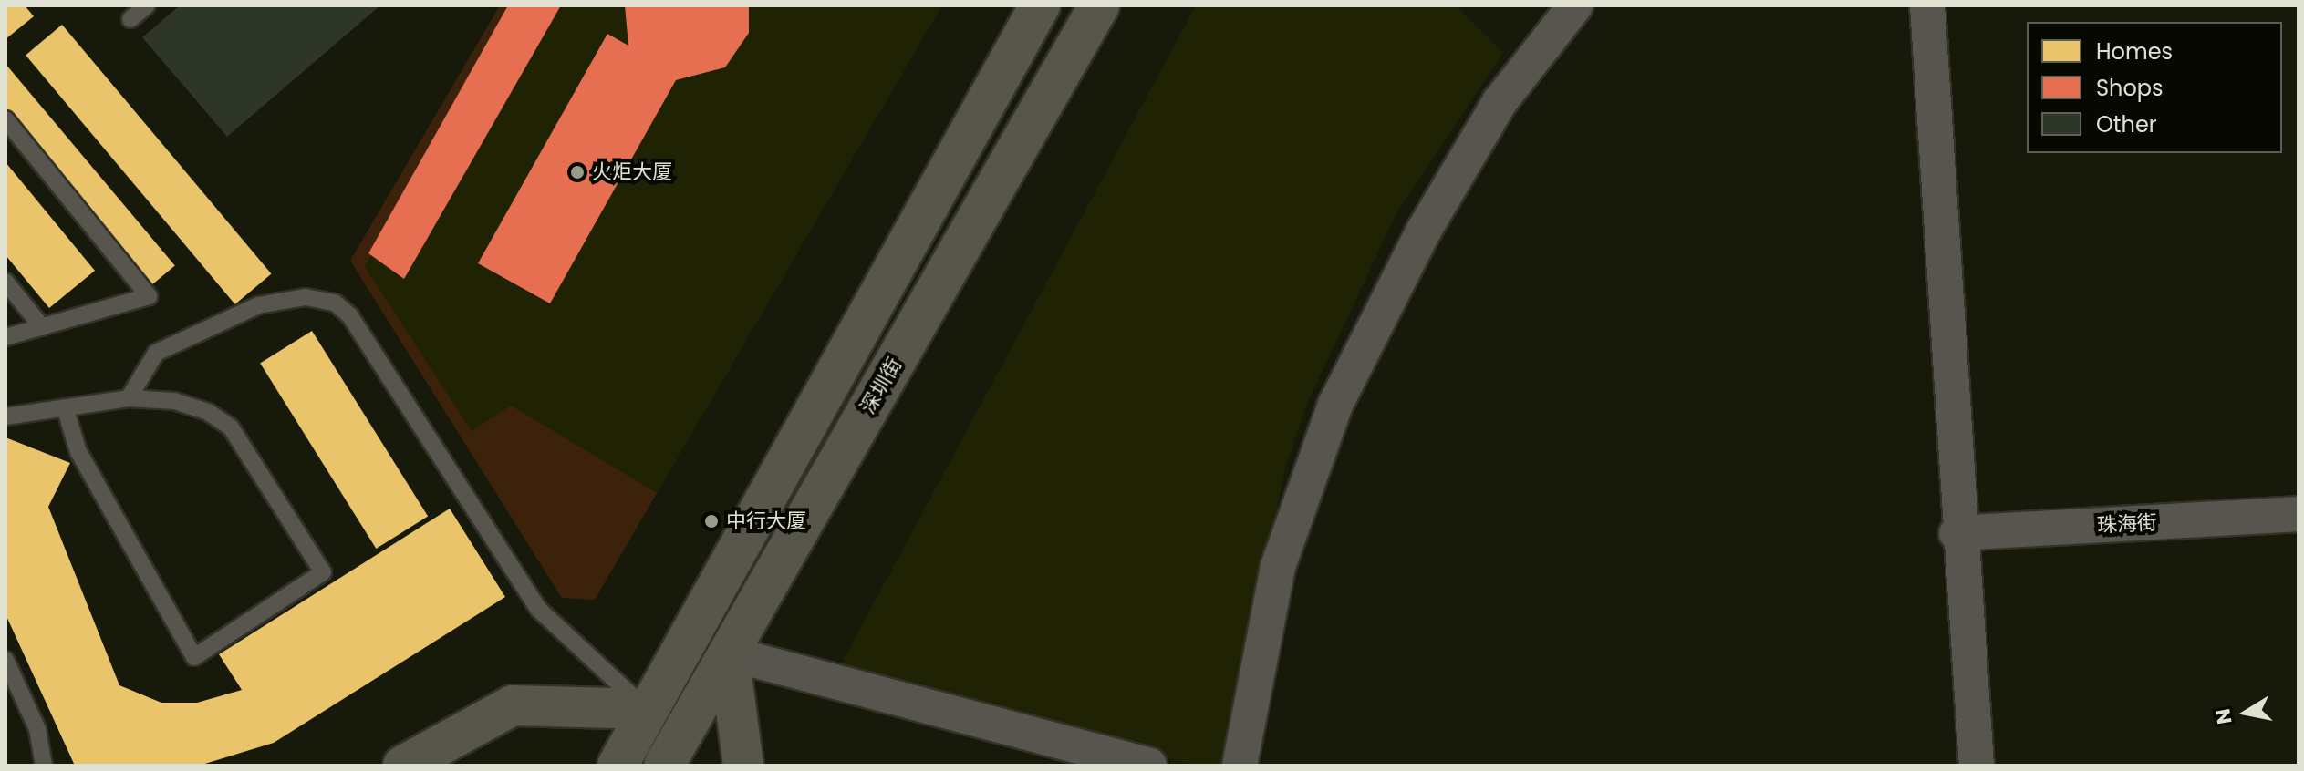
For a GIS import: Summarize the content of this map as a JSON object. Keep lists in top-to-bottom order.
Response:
{
  "streets": {
    "main road": ["深圳街"],
    "street": ["珠海街"]
  },
  "places": ["火炬大厦", "中行大厦"],
  "legend": ["Homes", "Shops", "Other"],
  "north": "left"
}
